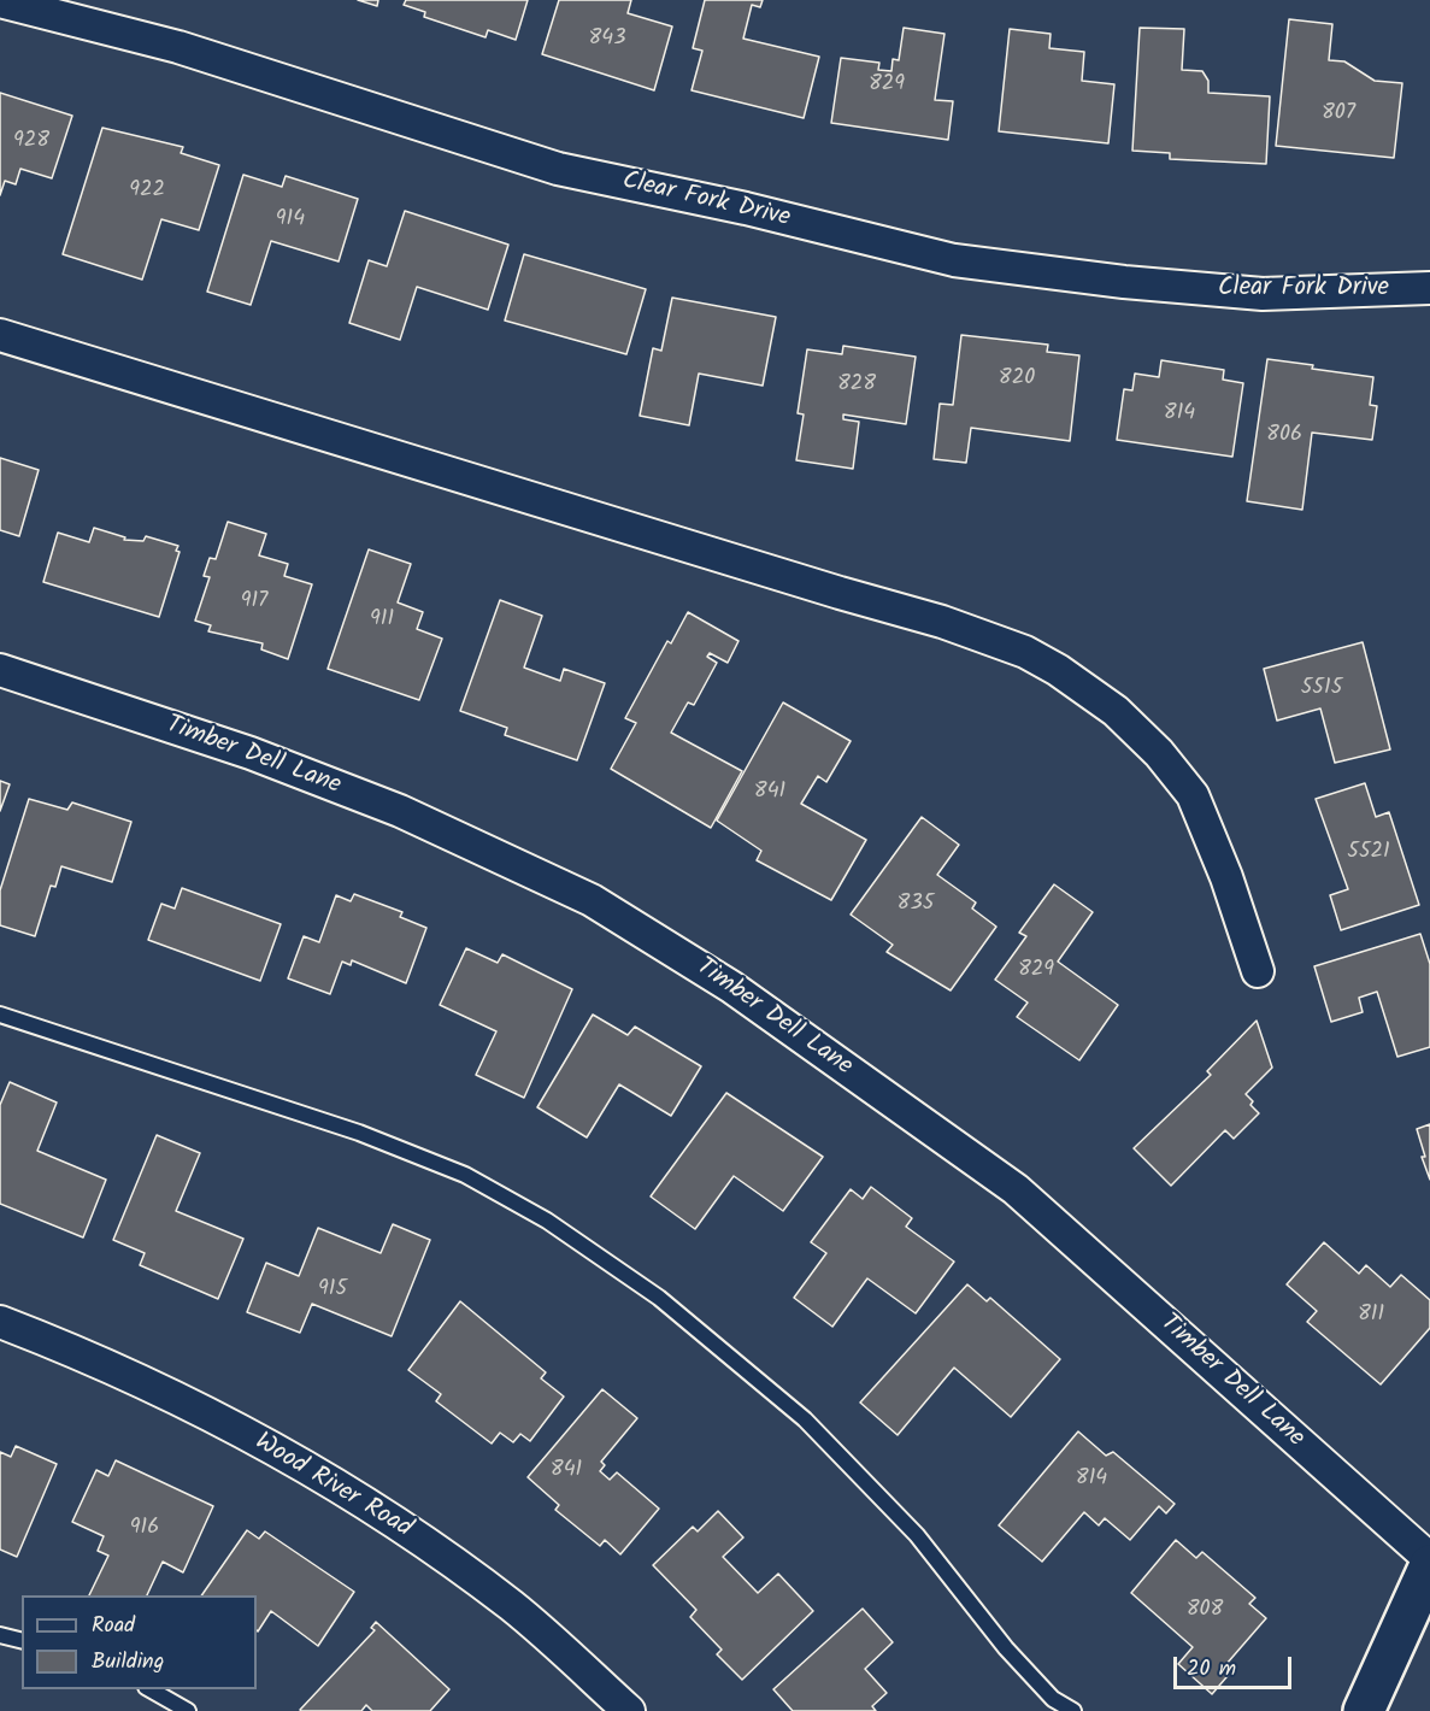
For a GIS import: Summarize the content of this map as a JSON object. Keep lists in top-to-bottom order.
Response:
{
  "streets": {
    "street": ["Clear Fork Drive", "Timber Dell Lane", "Wood River Road"]
  },
  "house_numbers": [
    "843",
    "829",
    "807",
    "928",
    "922",
    "914",
    "820",
    "828",
    "814",
    "806",
    "917",
    "911",
    "5515",
    "841",
    "5521",
    "835",
    "829",
    "915",
    "811",
    "841",
    "814",
    "916",
    "808"
  ],
  "legend": ["Road", "Building"],
  "scale_bar": "20 m"
}
